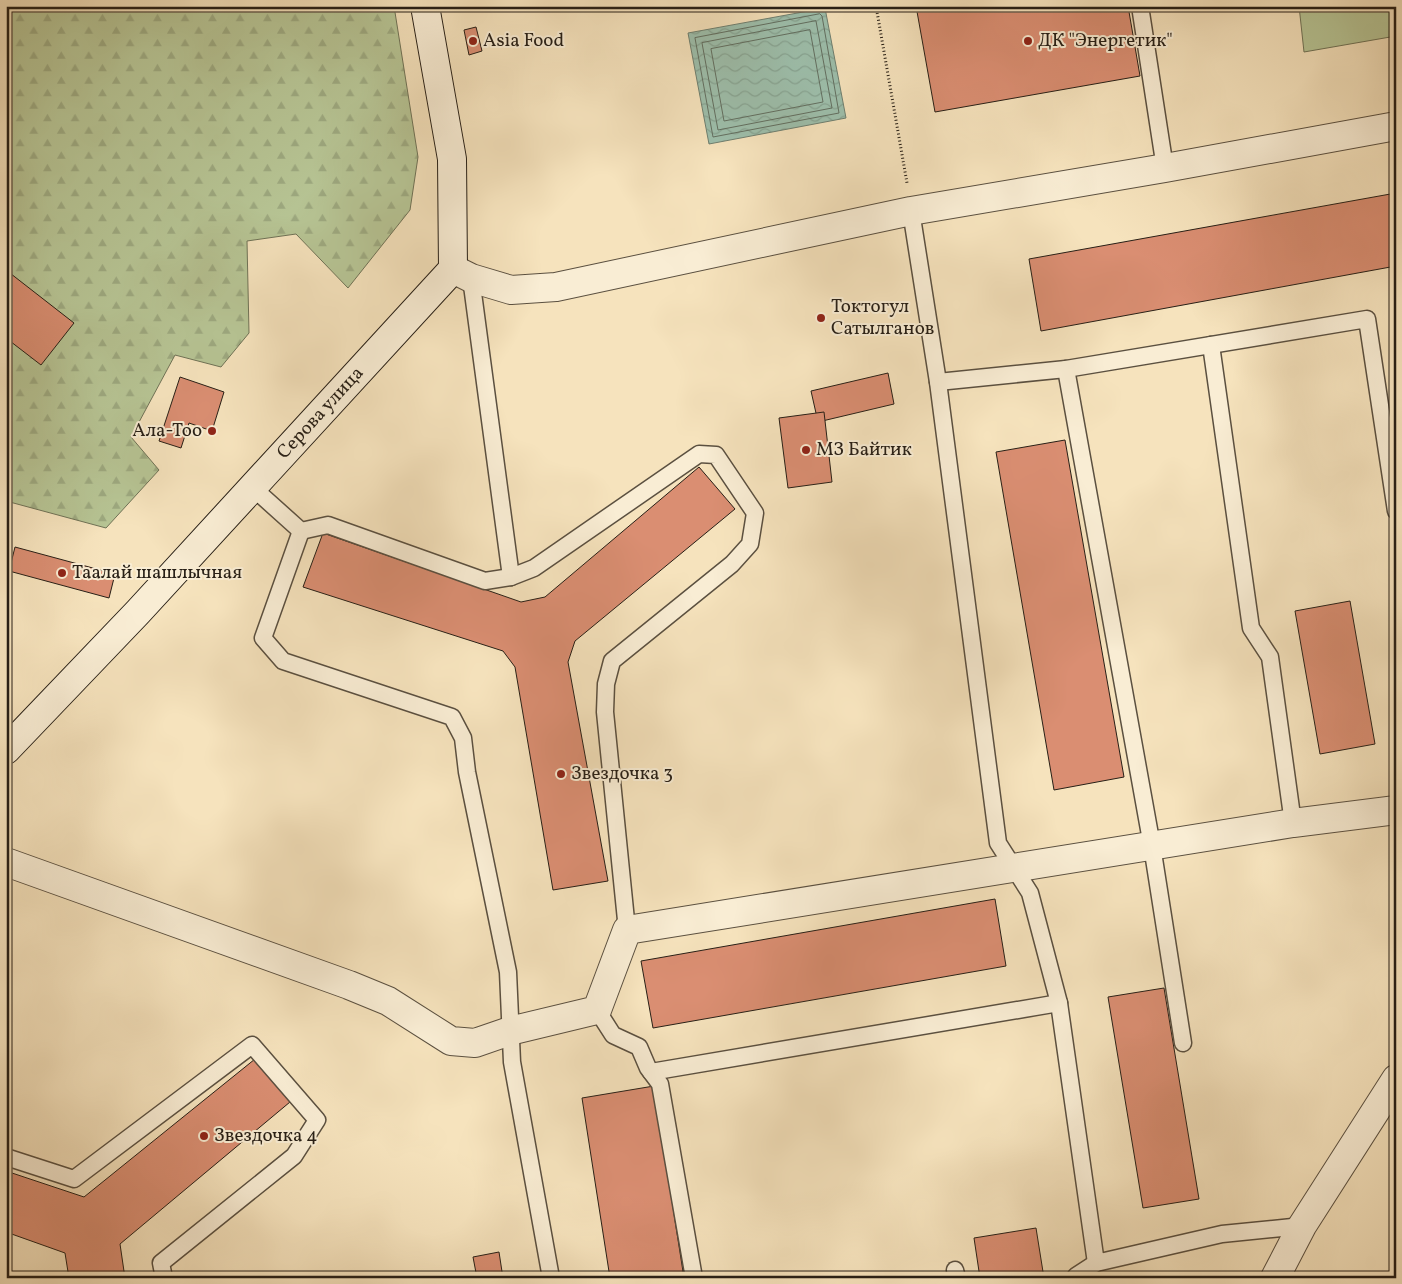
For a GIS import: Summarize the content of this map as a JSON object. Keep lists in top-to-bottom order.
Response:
{
  "streets": {
    "street": ["Серова улица"]
  },
  "places": [
    "Asia Food",
    "ДК \"Энергетик\"",
    "Токтогул Сатылганов",
    "Ала-Тоо",
    "МЗ Байтик",
    "Таалай шашлычная",
    "Звездочка 3",
    "Звездочка 4"
  ]
}
